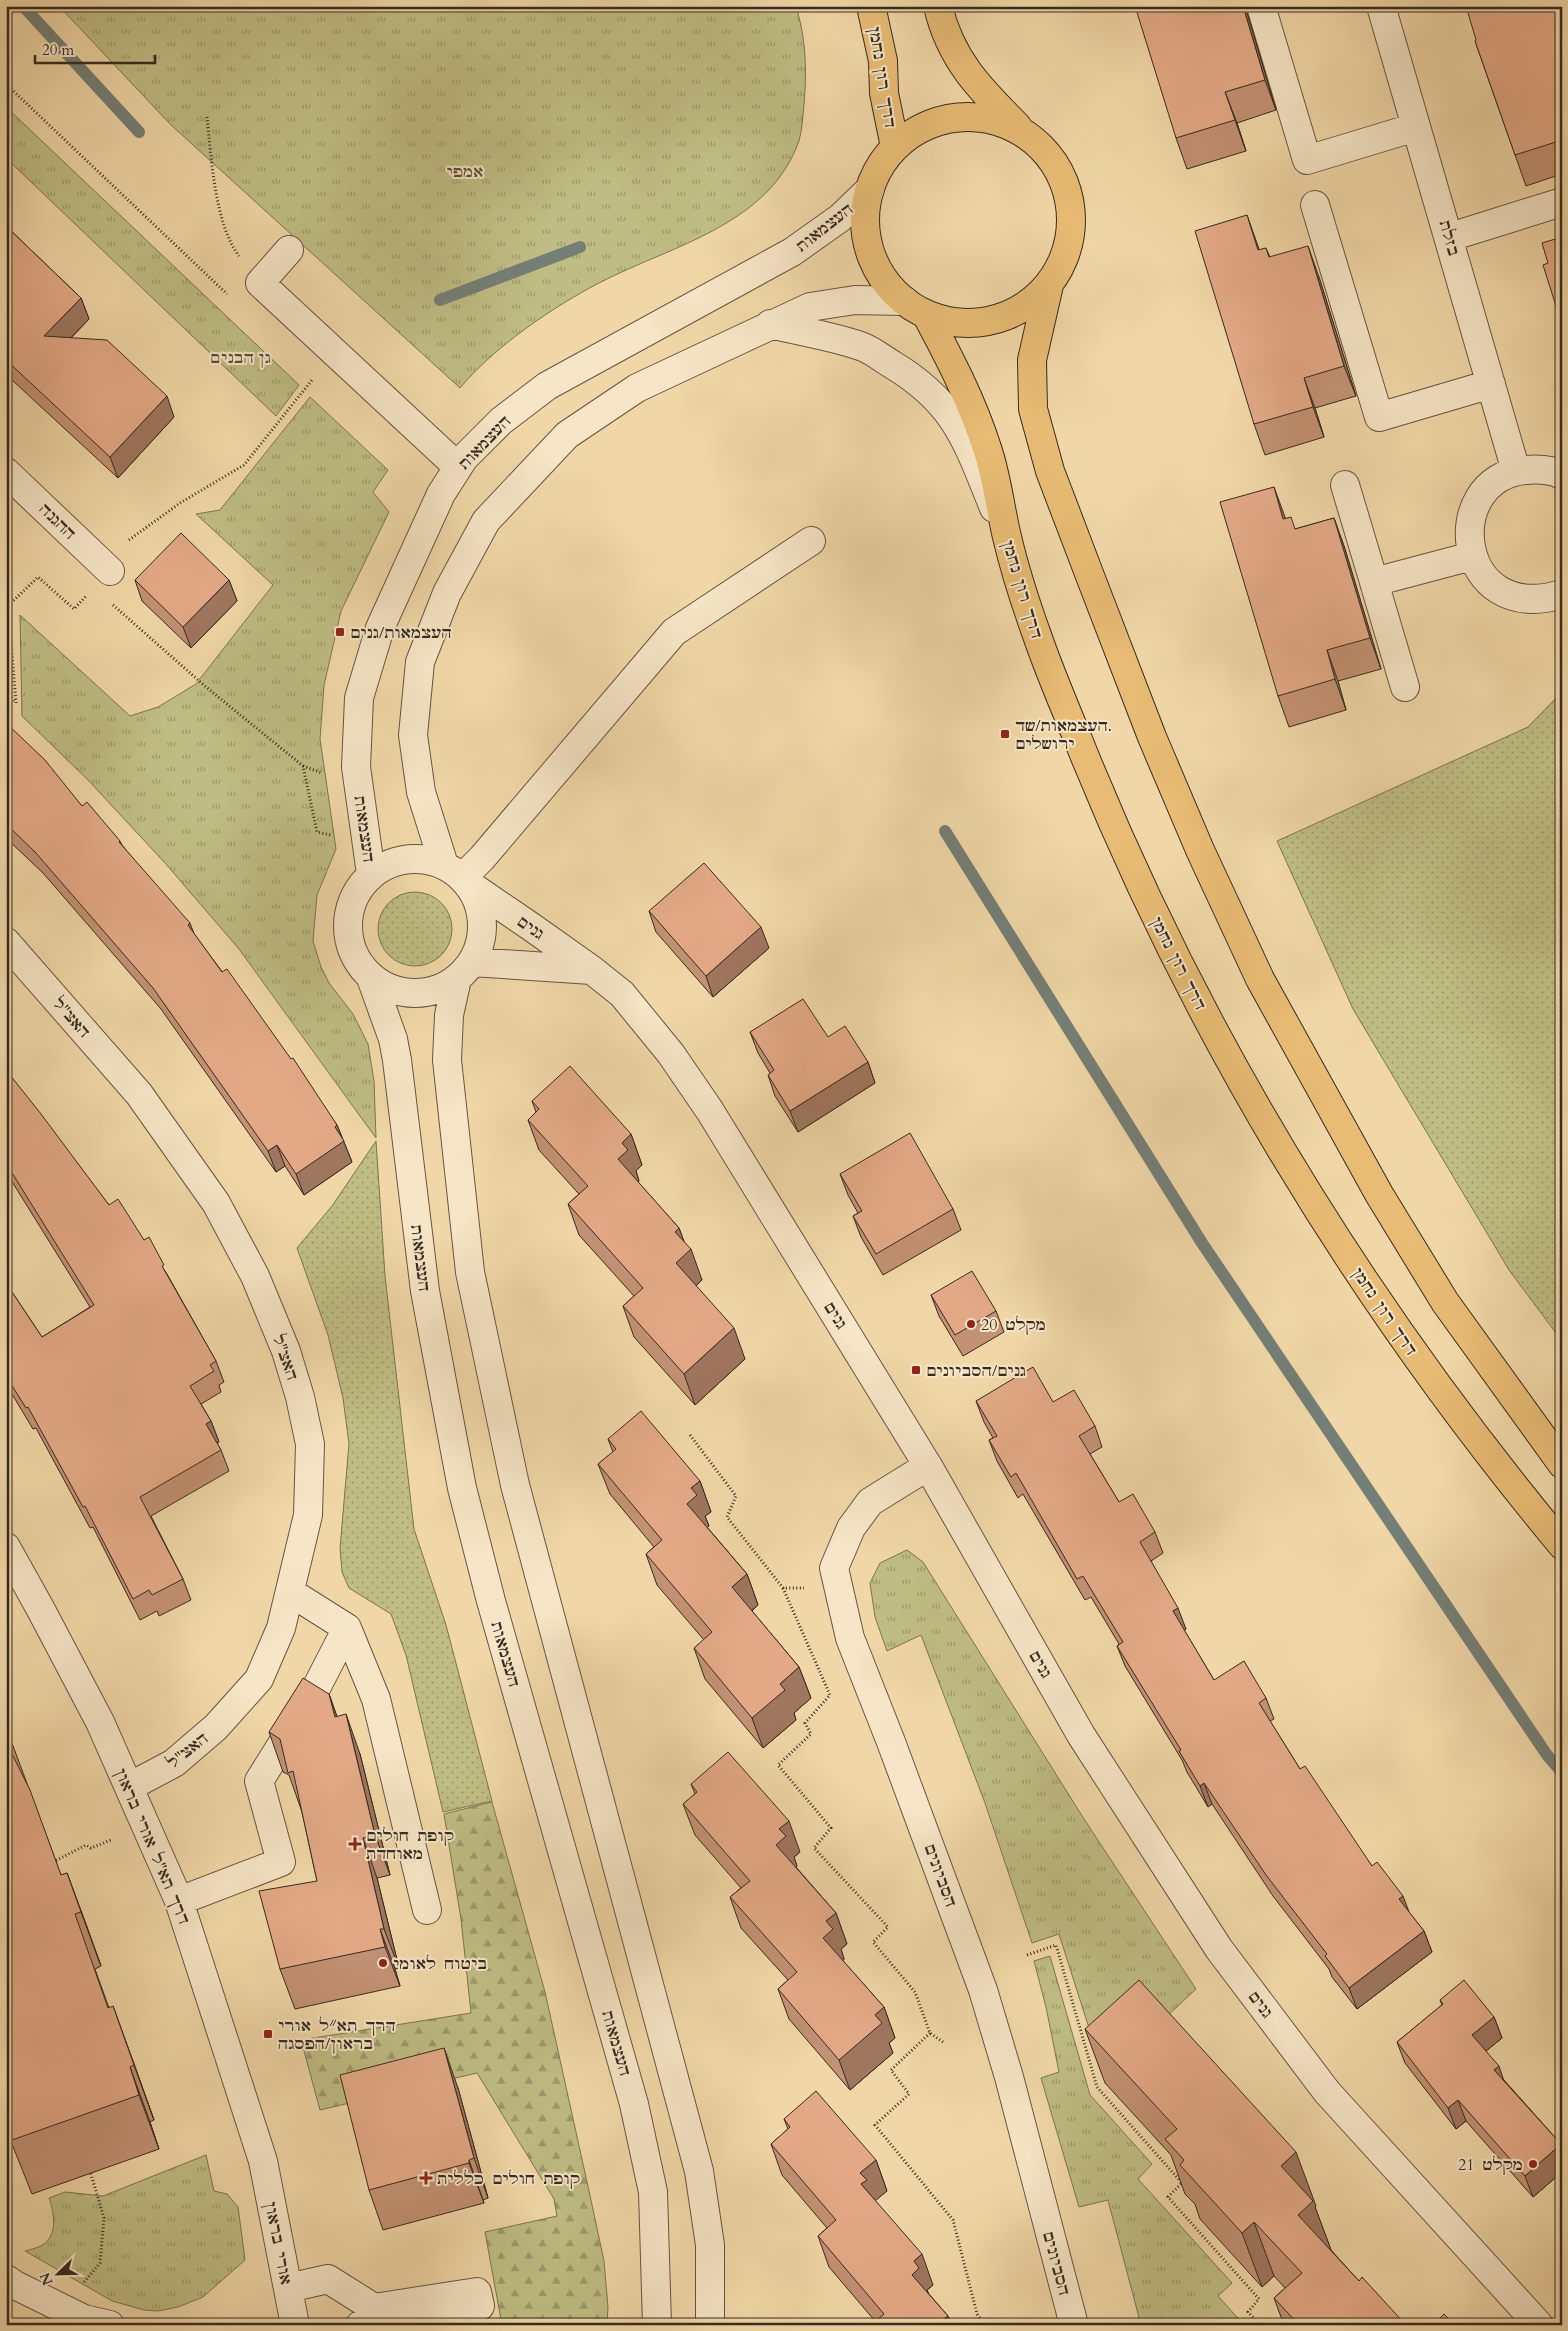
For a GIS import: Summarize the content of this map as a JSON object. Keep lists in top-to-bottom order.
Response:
{
  "streets": {
    "main road": ["דרך רון נחמן"],
    "street": [
      "העצמאות",
      "בזלת",
      "ההגנה",
      "גנים",
      "האצ\"ל",
      "דרך תא\"ל אורי בראון",
      "הסביונים",
      "אורי בראון"
    ]
  },
  "crossings": [
    ["העצמאות", "גנים"],
    ["גנים", "הסביונים"],
    ["האצ\"ל", "דרך תא\"ל אורי בראון"],
    ["דרך תא\"ל אורי בראון", "אורי בראון"]
  ],
  "parks": ["אמפי", "גן הבנים"],
  "places": {
    "transit": [
      "העצמאות/גנים",
      "העצמאות/שד. ירושלים",
      "גנים/הסביונים",
      "דרך תא״ל אורי בראון/הפסגה"
    ],
    "other": ["מקלט 20", "ביטוח לאומי", "מקלט 21"],
    "health": ["קופת חולים מאוחדת", "קופת חולים כללית"]
  },
  "scale_bar": "20 m",
  "north": "bottom left"
}
